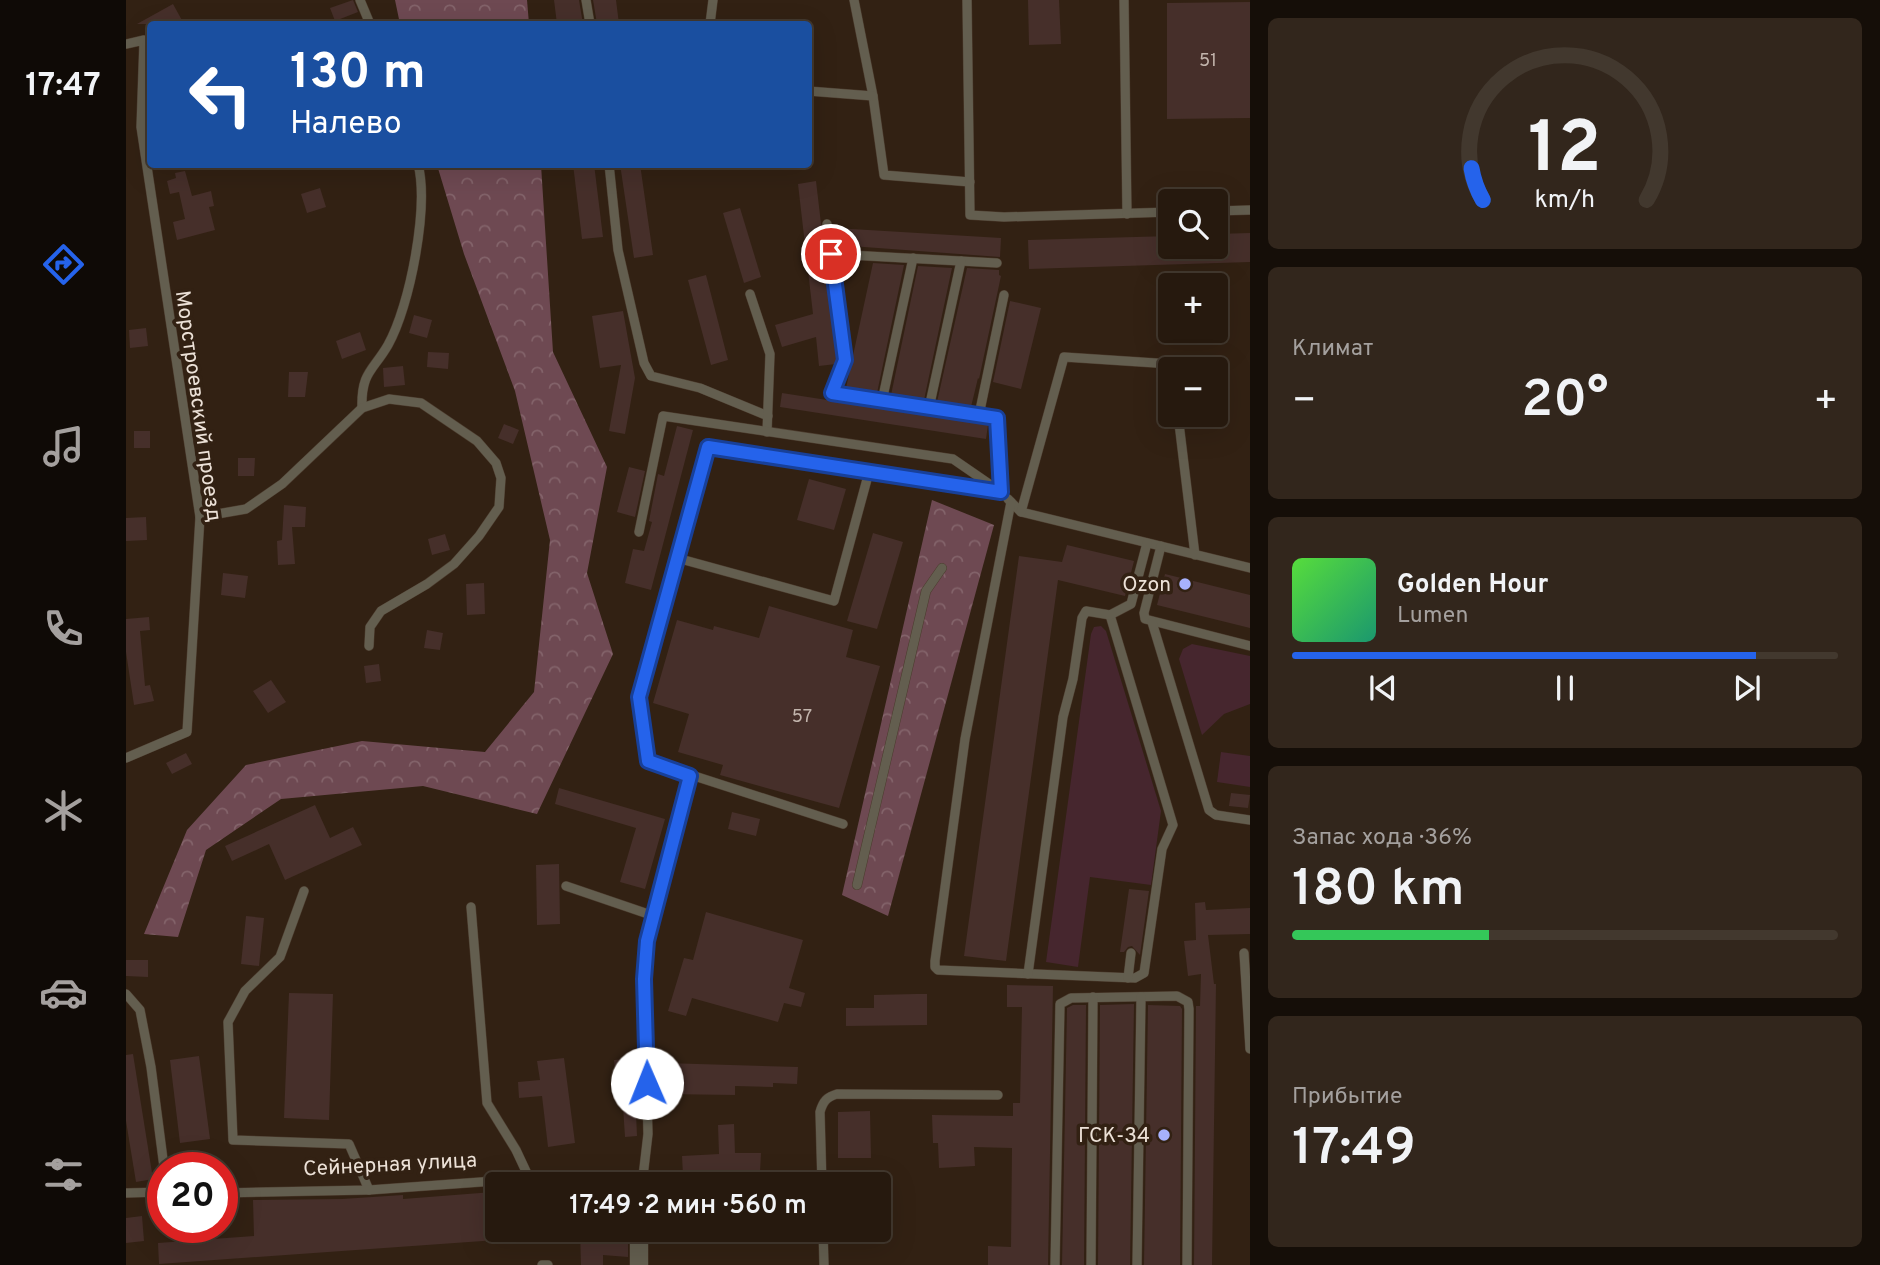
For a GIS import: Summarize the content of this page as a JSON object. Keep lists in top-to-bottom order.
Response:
{
  "streets": {
    "lane": ["Морстроевский проезд", "Сейнерная улица"]
  },
  "places": ["Ozon", "ГСК-34"],
  "house_numbers": ["51", "57"],
  "page": {
    "tabs": "17:47",
    "turn": ["130 m", "Налево"],
    "map_buttons": ["+", "−"],
    "tile": [
      "Климат",
      ["Запас хода · 36%", "180 km"],
      ["Прибытие", "17:49"]
    ],
    "heat": ["−", "20°", "+"],
    "song": ["Golden Hour", "Lumen"],
    "limit": "20",
    "trip": "17:49 · 2 мин · 560 m",
    "gauge": ["12", "km/h"]
  }
}
